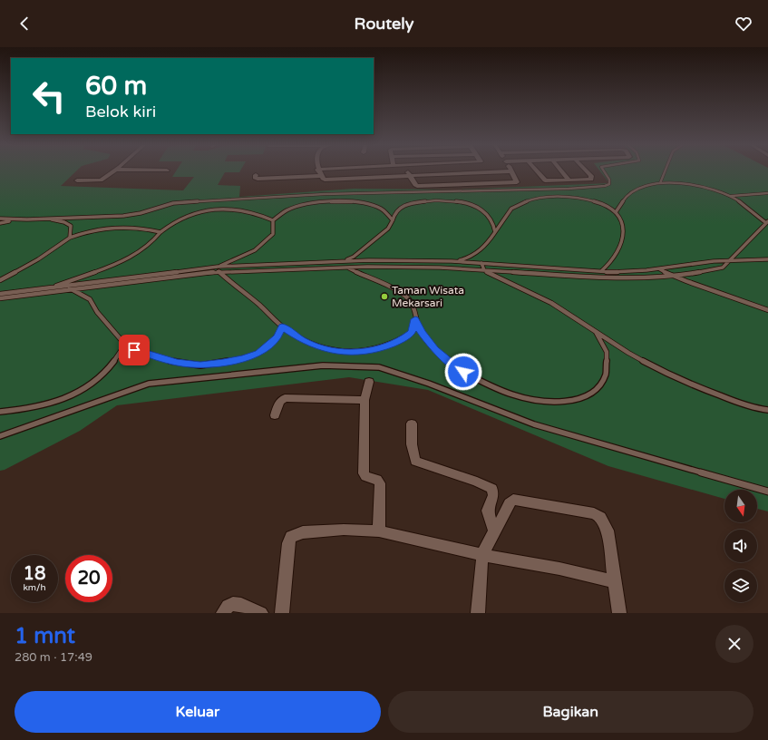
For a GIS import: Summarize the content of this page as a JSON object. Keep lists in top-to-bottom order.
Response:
{
  "places": ["Taman Wisata Mekarsari"],
  "north": "bottom",
  "page": {
    "header": "Routely",
    "turn": ["60 m", "Belok kiri"],
    "speed": "18 km/h",
    "limit": "20",
    "heading": ["1 mnt", "280 m · 17:49"],
    "buttons": ["Keluar", "Bagikan"]
  }
}
